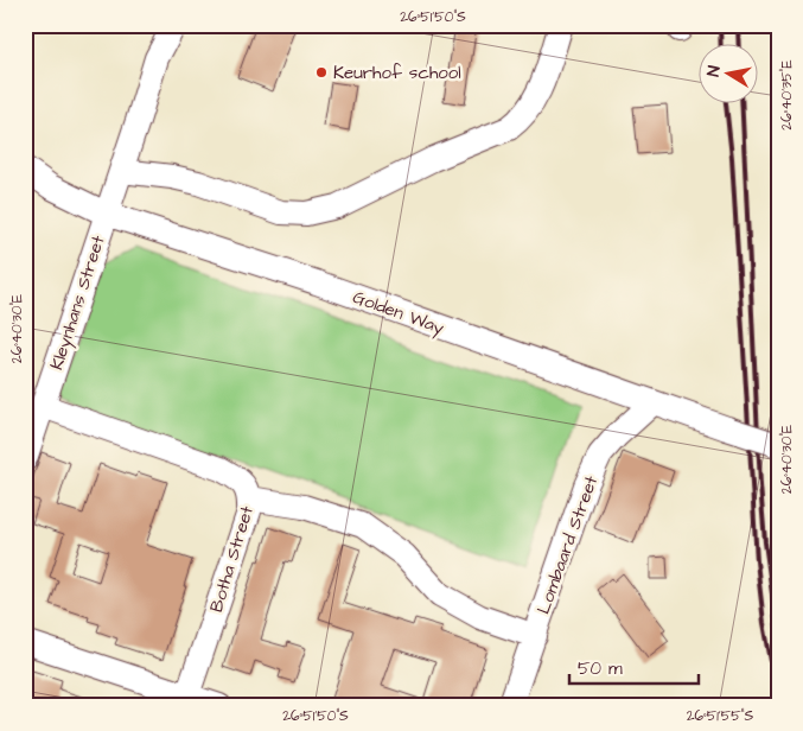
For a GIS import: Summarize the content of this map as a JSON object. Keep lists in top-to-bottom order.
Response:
{
  "streets": {
    "street": [
      "Kleynhans Street",
      "Golden Way",
      "Lombaard Street",
      "Botha Street"
    ]
  },
  "crossings": [
    ["Kleynhans Street", "Golden Way"],
    ["Kleynhans Street", "Botha Street"],
    ["Golden Way", "Lombaard Street"]
  ],
  "places": ["Keurhof school"],
  "scale_bar": "50 m",
  "north": "left",
  "coordinates": [
    "26°51'50\"S",
    "26°40'35\"E",
    "26°40'30\"E",
    "26°51'55\"S"
  ]
}
